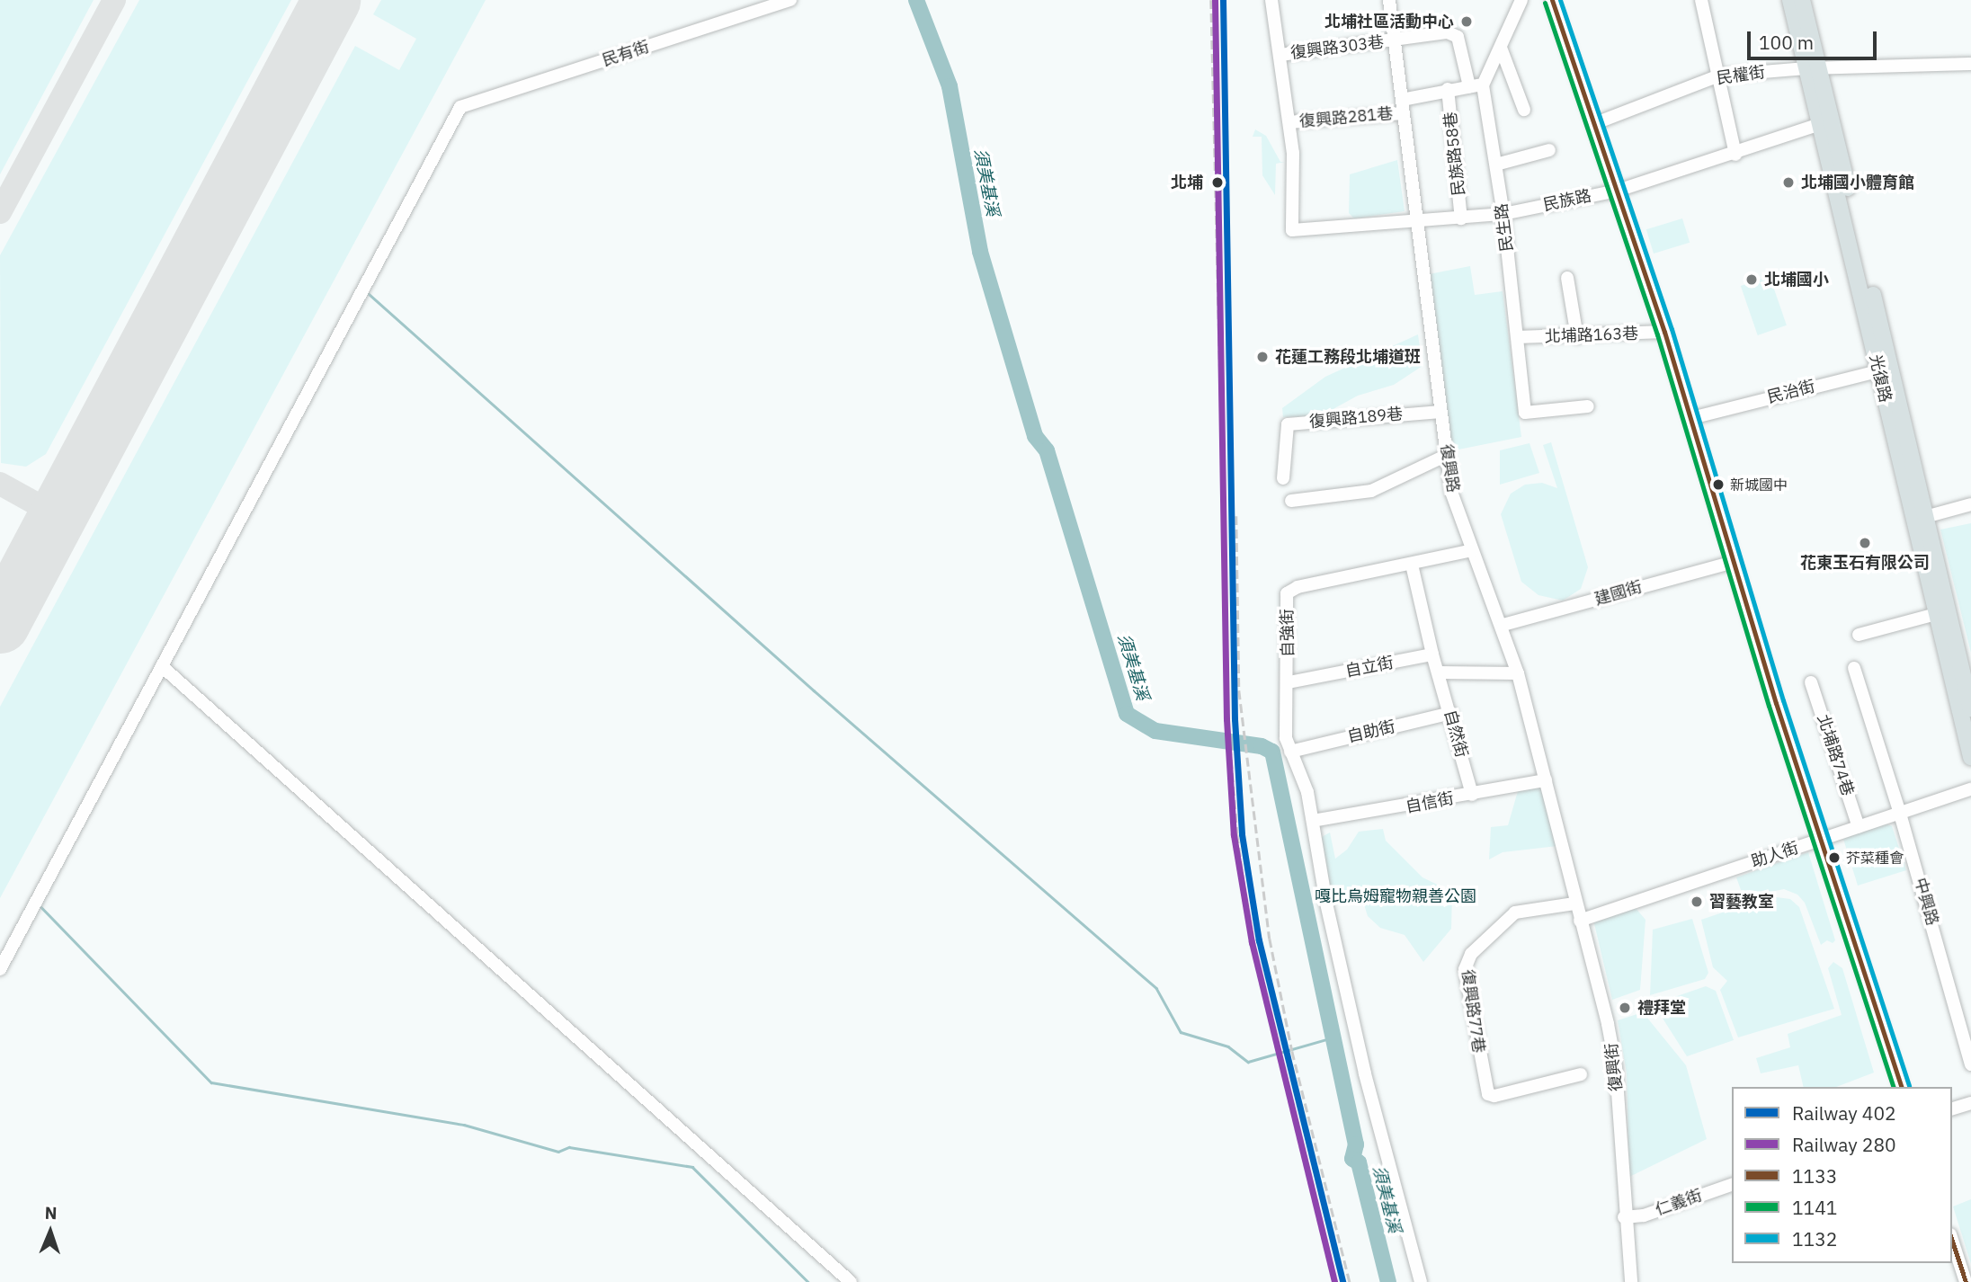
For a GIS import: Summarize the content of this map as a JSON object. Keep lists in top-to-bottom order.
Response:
{
  "streets": {
    "main road": ["光復路"],
    "street": [
      "復興路303巷",
      "民有街",
      "民權街",
      "復興路281巷",
      "民族路58巷",
      "民族路",
      "民生路",
      "北埔路163巷",
      "民治街",
      "復興路189巷",
      "復興路",
      "建國街",
      "自強街",
      "自立街",
      "自助街",
      "自然街",
      "北埔路74巷",
      "自信街",
      "助人街",
      "中興路",
      "復興路77巷",
      "復興街",
      "仁義街"
    ]
  },
  "crossings": [
    ["復興路303巷", "復興路281巷"],
    ["復興路303巷", "復興路"],
    ["民權街", "光復路"],
    ["復興路281巷", "民族路58巷"],
    ["復興路281巷", "民族路"],
    ["復興路281巷", "民生路"],
    ["復興路281巷", "復興路"],
    ["民族路58巷", "民族路"],
    ["民族路", "民生路"],
    ["民族路", "光復路"],
    ["民族路", "復興路"],
    ["民生路", "北埔路163巷"],
    ["光復路", "民治街"],
    ["復興路189巷", "復興路"],
    ["復興路", "建國街"],
    ["復興路", "自強街"],
    ["復興路", "自信街"],
    ["復興路", "助人街"],
    ["復興路", "復興路77巷"],
    ["復興路", "復興街"],
    ["自強街", "自立街"],
    ["自強街", "自助街"],
    ["自強街", "自信街"],
    ["自助街", "自然街"],
    ["自然街", "自信街"],
    ["北埔路74巷", "助人街"],
    ["助人街", "中興路"],
    ["助人街", "復興街"],
    ["復興街", "仁義街"]
  ],
  "water": ["須美基溪"],
  "parks": ["嘎比烏姆寵物親善公園"],
  "places": [
    "北埔社區活動中心",
    "北埔",
    "北埔國小體育館",
    "北埔國小",
    "花蓮工務段北埔道班",
    "新城國中",
    "花東玉石有限公司",
    "芥菜種會",
    "習藝教室",
    "禮拜堂"
  ],
  "lines": [
    "rail line 402",
    "rail line 280",
    "transit line 1133",
    "transit line 1132",
    "transit line 1141"
  ],
  "legend": [
    "Railway 402",
    "Railway 280",
    "1133",
    "1141",
    "1132"
  ],
  "scale_bar": "100 m",
  "north": "top"
}
